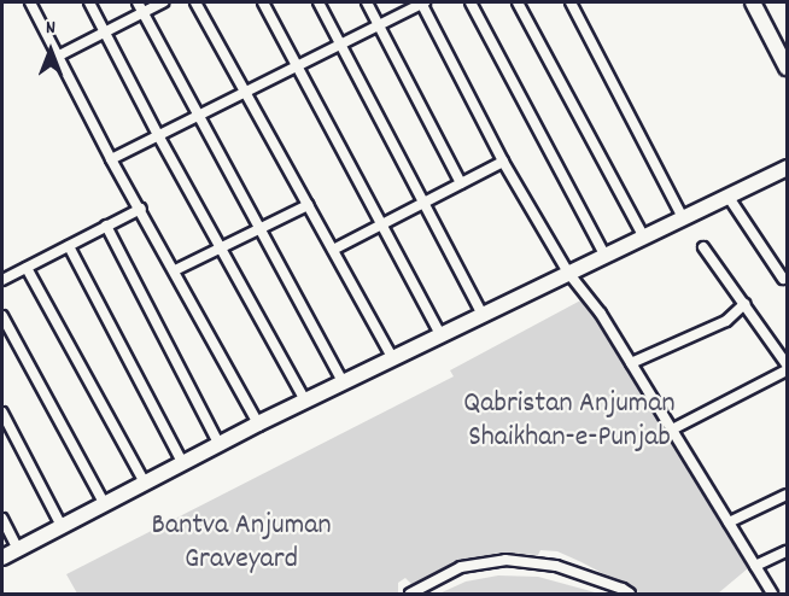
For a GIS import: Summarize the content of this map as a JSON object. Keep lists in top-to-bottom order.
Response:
{
  "parks": ["Qabristan Anjuman Shaikhan-e-Punjab", "Bantva Anjuman Graveyard"],
  "north": "top"
}
